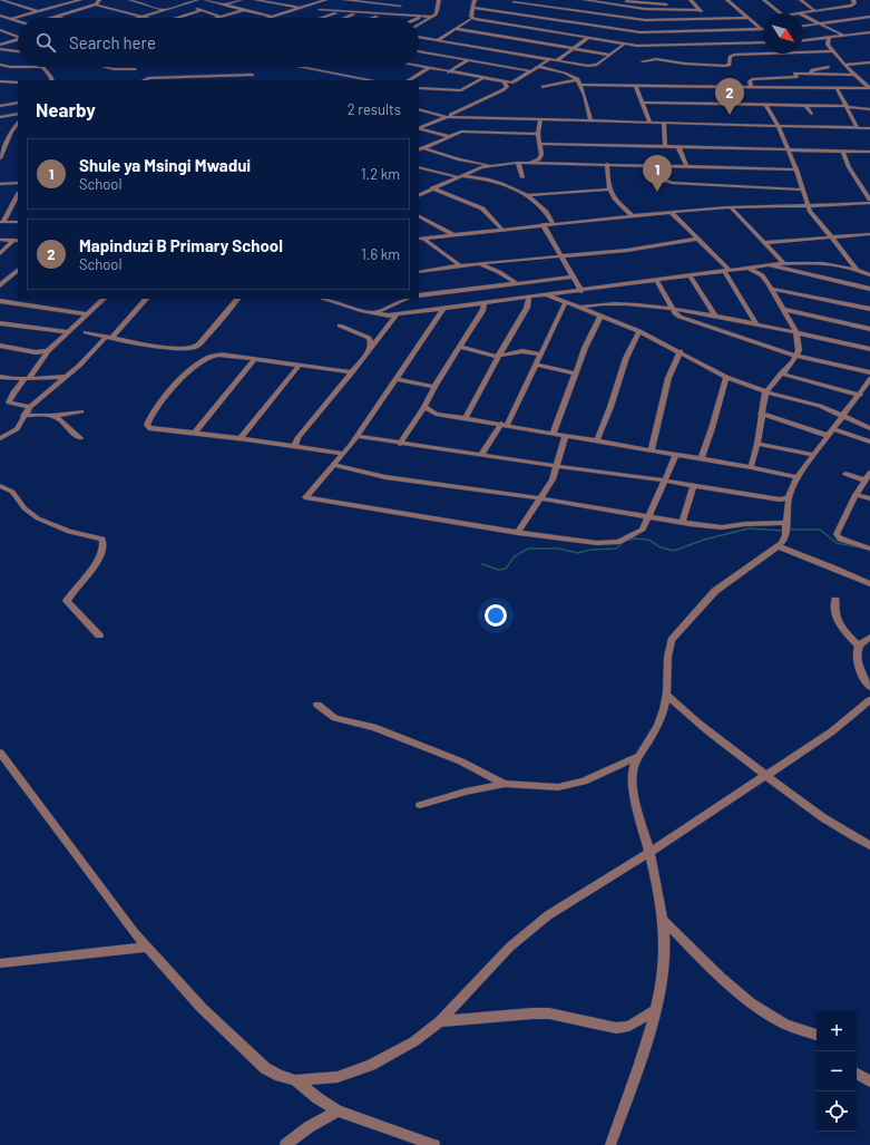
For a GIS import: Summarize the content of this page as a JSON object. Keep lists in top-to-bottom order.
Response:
{
  "north": "bottom right",
  "page": {
    "search": "Search here",
    "pins": ["2", "1"],
    "heading": ["Nearby", "2 results"],
    "list": [
      {
        "mark": "1",
        "name": "Shule ya Msingi Mwadui",
        "note": "School",
        "value": "1.2 km"
      },
      {
        "mark": "2",
        "name": "Mapinduzi B Primary School",
        "note": "School",
        "value": "1.6 km"
      }
    ],
    "map_buttons": ["+", "−"]
  }
}
